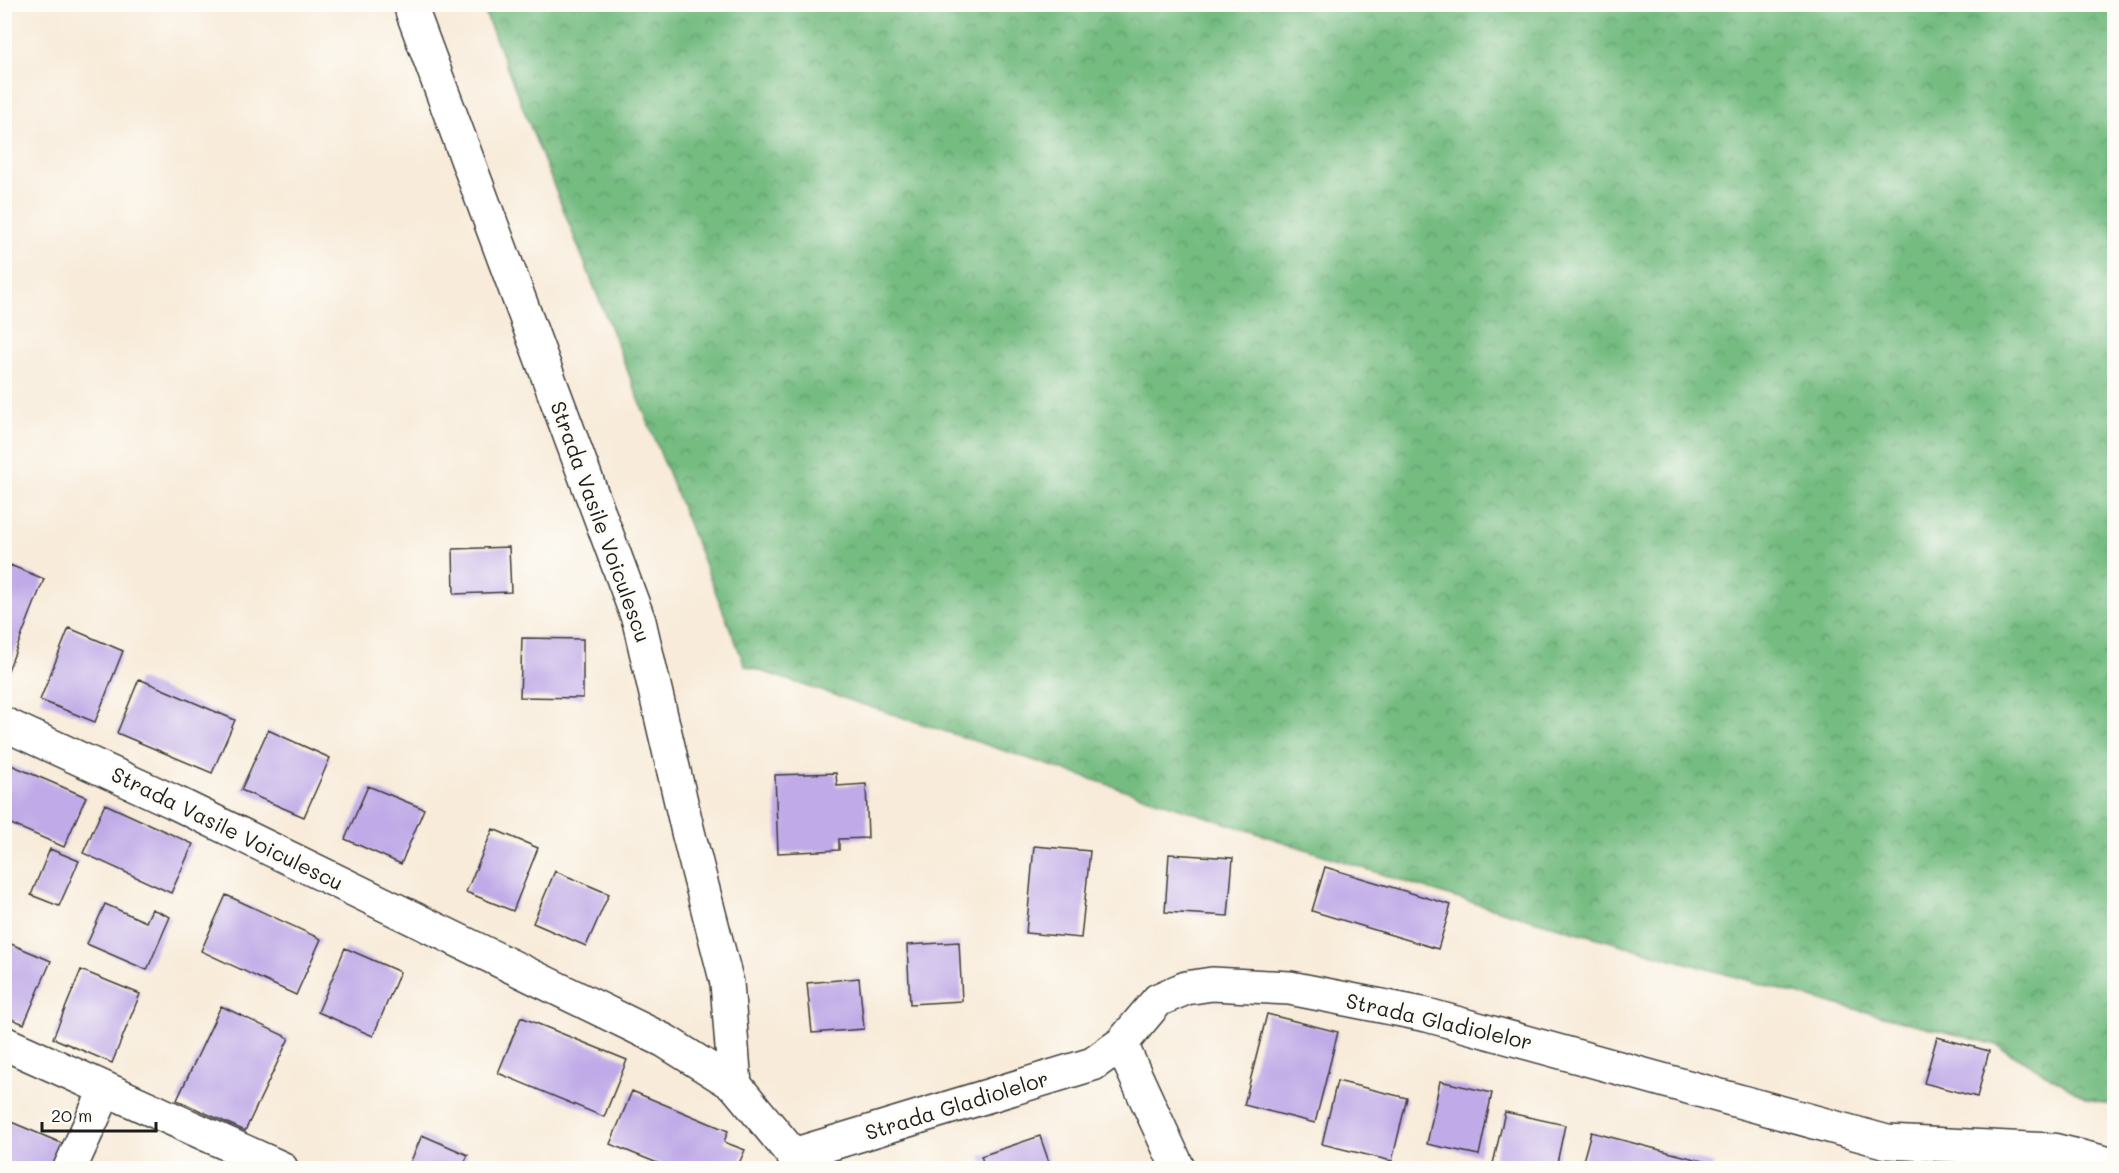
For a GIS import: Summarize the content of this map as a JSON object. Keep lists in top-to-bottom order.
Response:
{
  "streets": {
    "street": ["Strada Vasile Voiculescu", "Strada Gladiolelor"]
  },
  "crossings": [
    ["Strada Vasile Voiculescu", "Strada Gladiolelor"]
  ],
  "scale_bar": "20 m"
}
